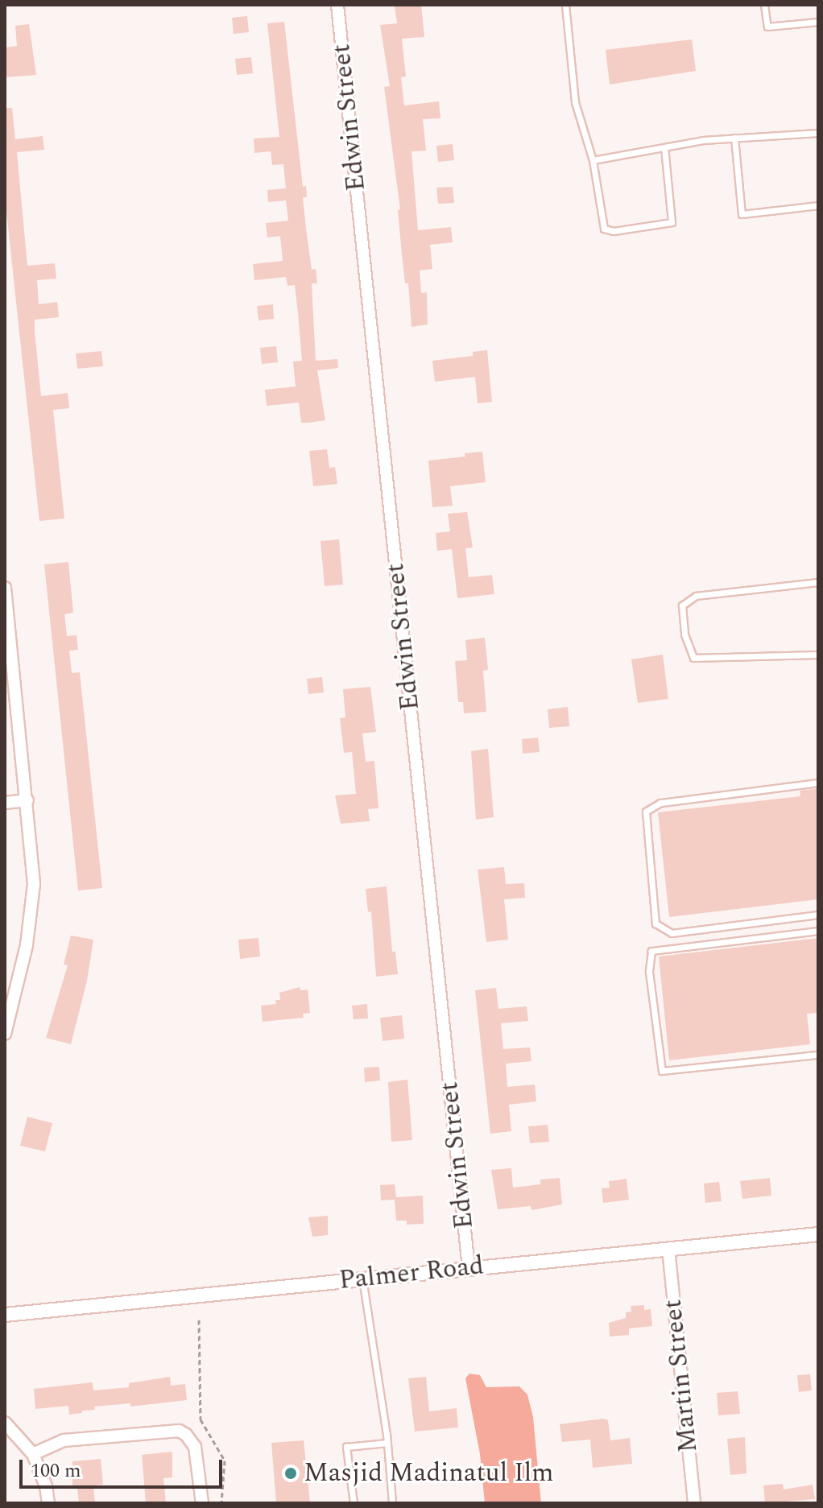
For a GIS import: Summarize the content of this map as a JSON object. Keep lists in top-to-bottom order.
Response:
{
  "streets": {
    "street": ["Edwin Street", "Palmer Road", "Martin Street"]
  },
  "crossings": [
    ["Edwin Street", "Palmer Road"],
    ["Palmer Road", "Martin Street"]
  ],
  "places": ["Masjid Madinatul Ilm"],
  "scale_bar": "100 m"
}
